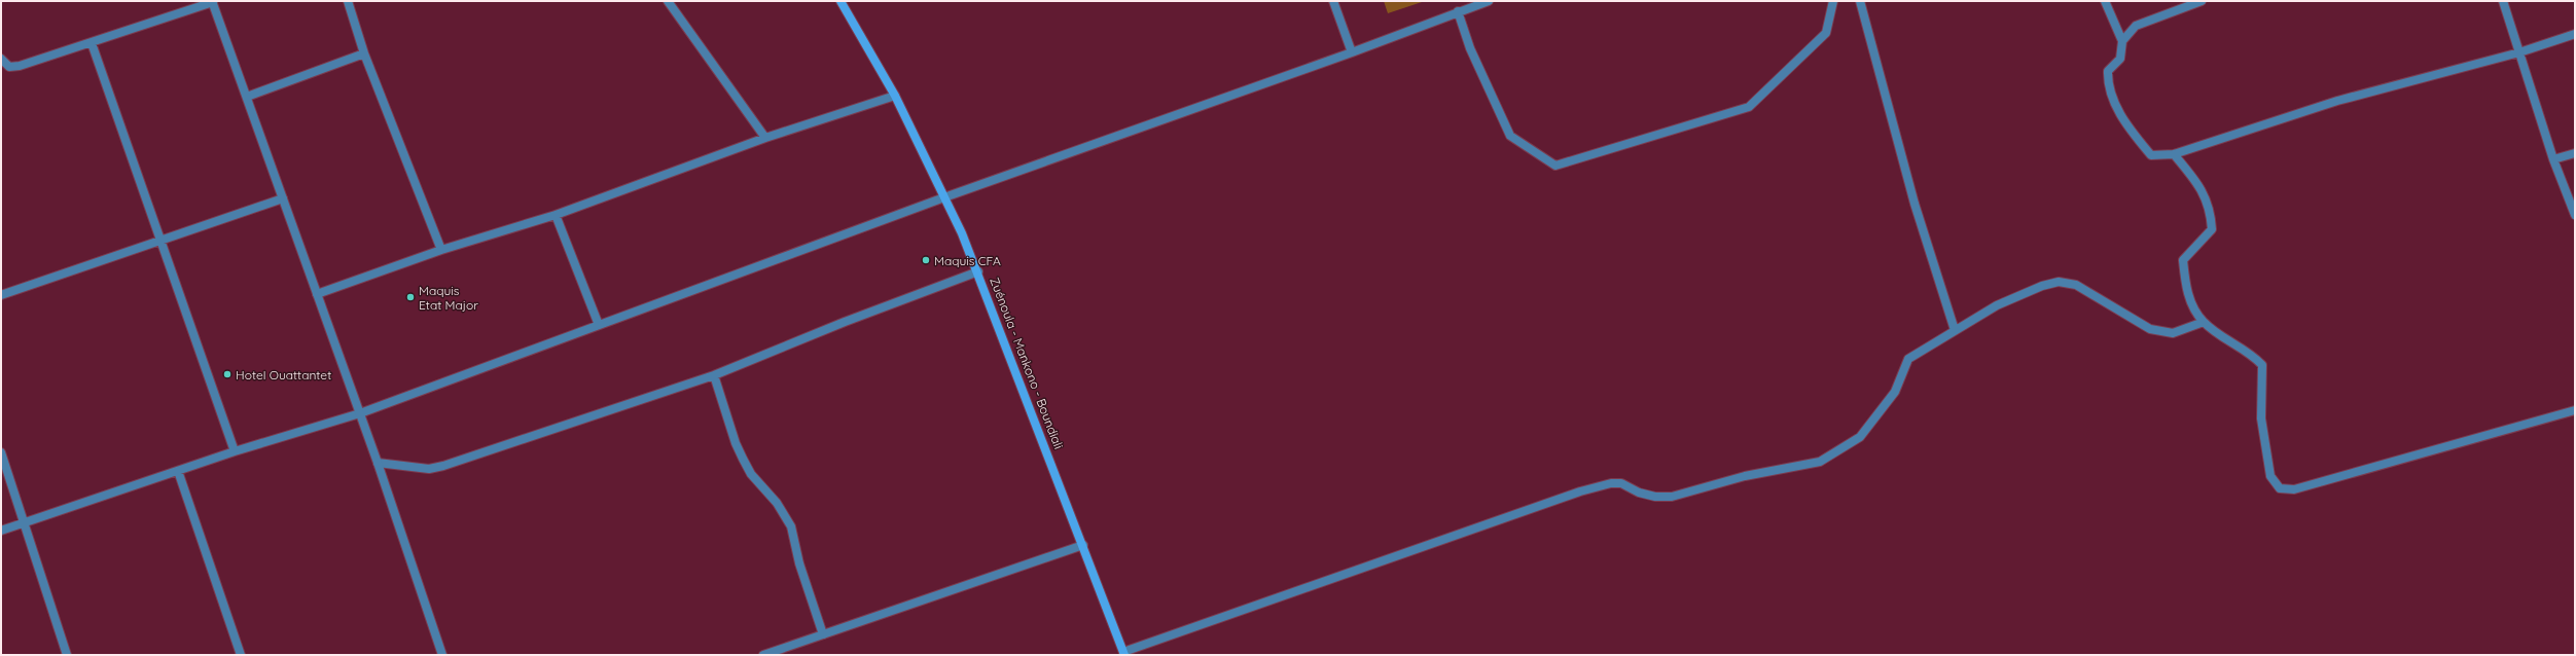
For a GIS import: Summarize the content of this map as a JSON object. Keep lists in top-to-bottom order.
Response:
{
  "streets": {
    "main road": ["Zuénoula - Mankono - Boundiali"]
  },
  "places": ["Maquis CFA", "Maquis Etat Major", "Hotel Ouattantet"]
}
